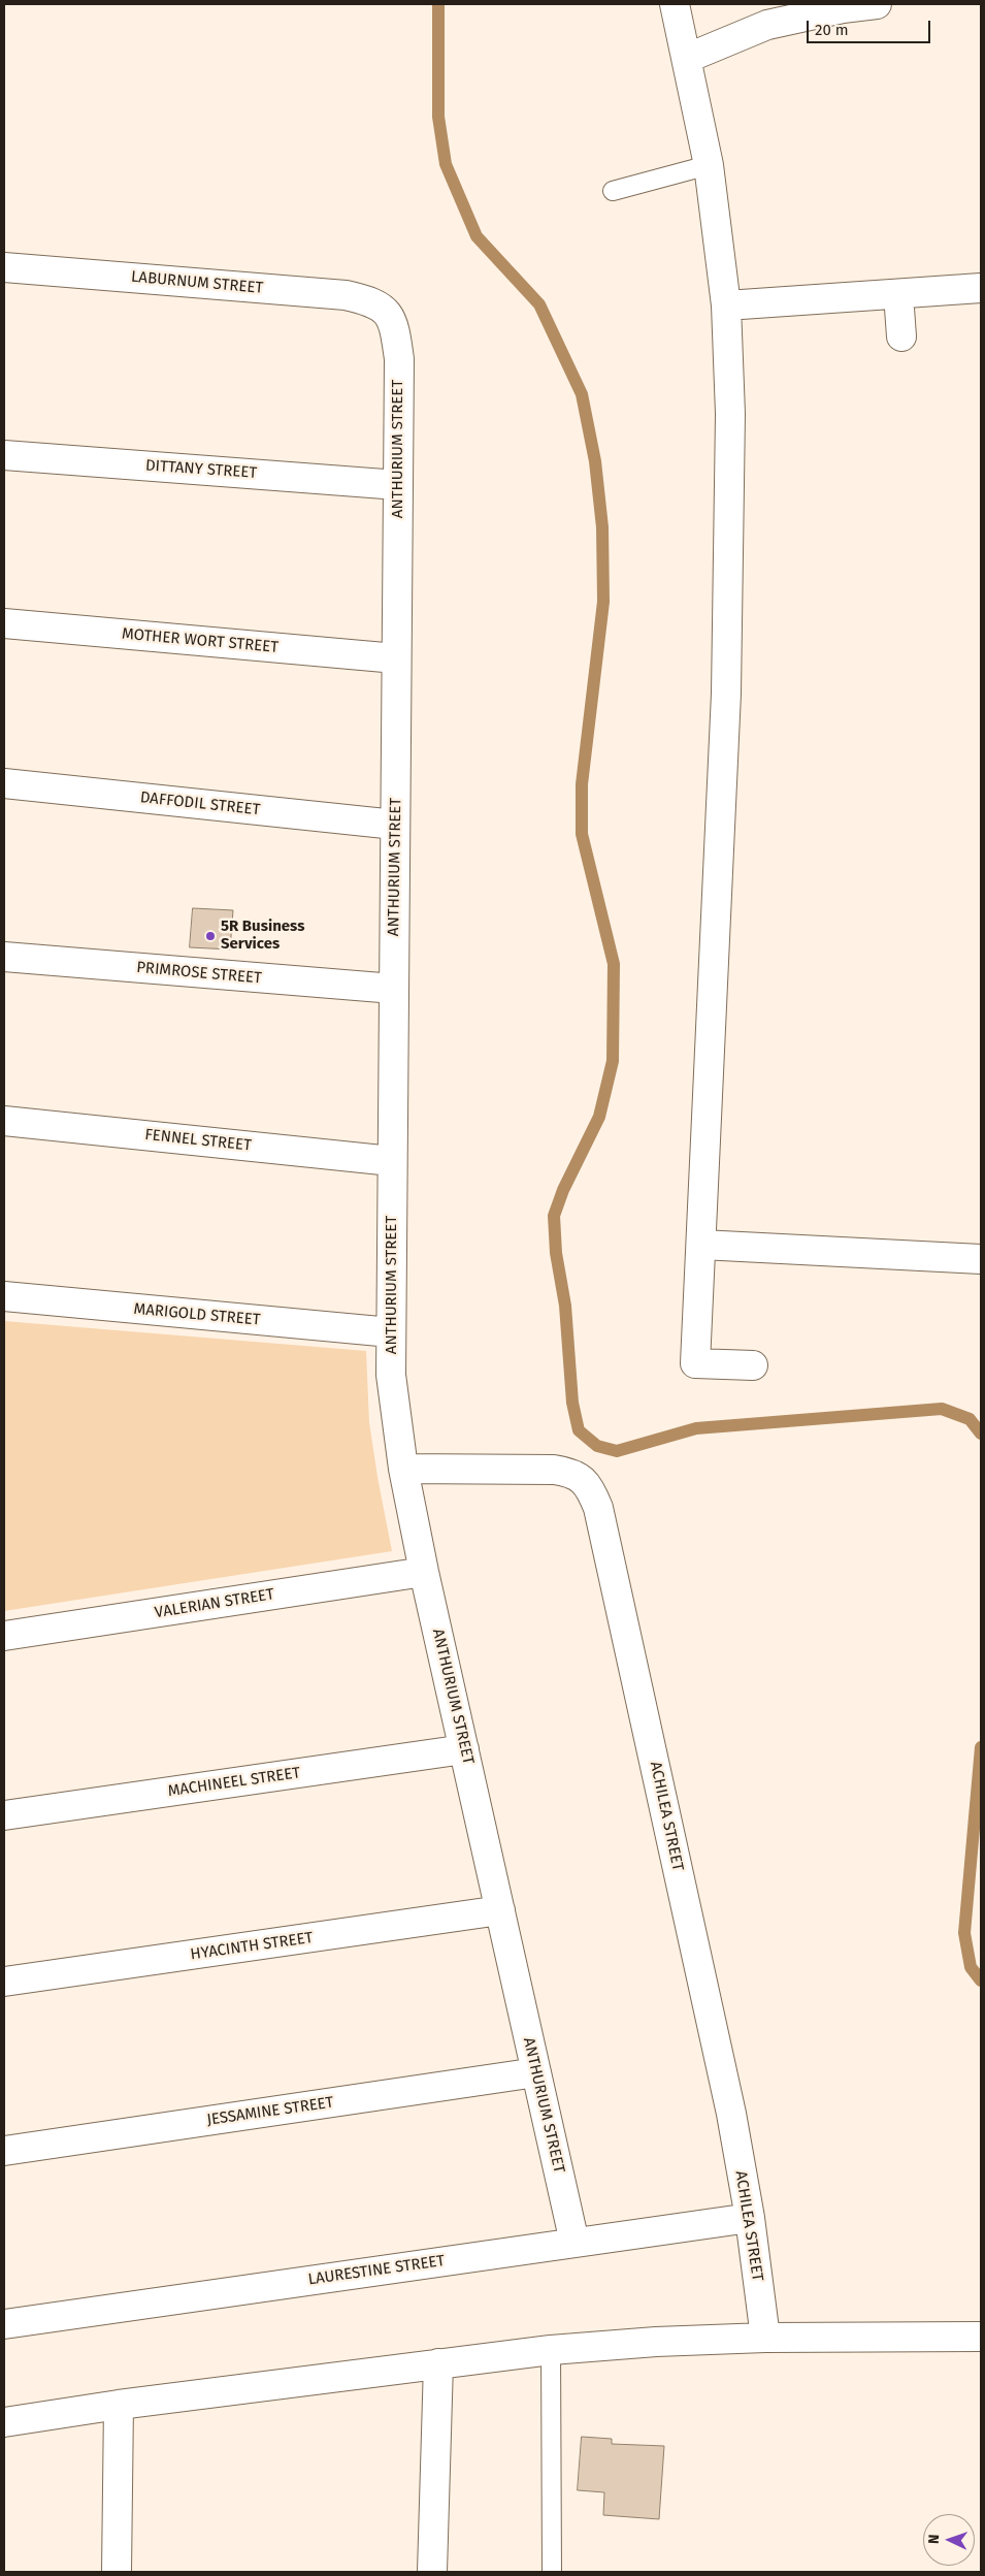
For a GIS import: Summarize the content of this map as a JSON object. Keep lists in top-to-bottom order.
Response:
{
  "streets": {
    "street": [
      "LABURNUM STREET",
      "ANTHURIUM STREET",
      "DITTANY STREET",
      "MOTHER WORT STREET",
      "DAFFODIL STREET",
      "PRIMROSE STREET",
      "FENNEL STREET",
      "MARIGOLD STREET",
      "VALERIAN STREET",
      "MACHINEEL STREET",
      "ACHILEA STREET",
      "HYACINTH STREET",
      "JESSAMINE STREET",
      "LAURESTINE STREET"
    ]
  },
  "crossings": [
    ["LABURNUM STREET", "ANTHURIUM STREET"],
    ["ANTHURIUM STREET", "DITTANY STREET"],
    ["ANTHURIUM STREET", "MOTHER WORT STREET"],
    ["ANTHURIUM STREET", "DAFFODIL STREET"],
    ["ANTHURIUM STREET", "PRIMROSE STREET"],
    ["ANTHURIUM STREET", "FENNEL STREET"],
    ["ANTHURIUM STREET", "MARIGOLD STREET"],
    ["ANTHURIUM STREET", "VALERIAN STREET"],
    ["ANTHURIUM STREET", "MACHINEEL STREET"],
    ["ANTHURIUM STREET", "ACHILEA STREET"],
    ["ANTHURIUM STREET", "HYACINTH STREET"],
    ["ANTHURIUM STREET", "JESSAMINE STREET"],
    ["ANTHURIUM STREET", "LAURESTINE STREET"],
    ["ACHILEA STREET", "LAURESTINE STREET"]
  ],
  "places": ["5R Business Services"],
  "scale_bar": "20 m",
  "north": "left"
}
